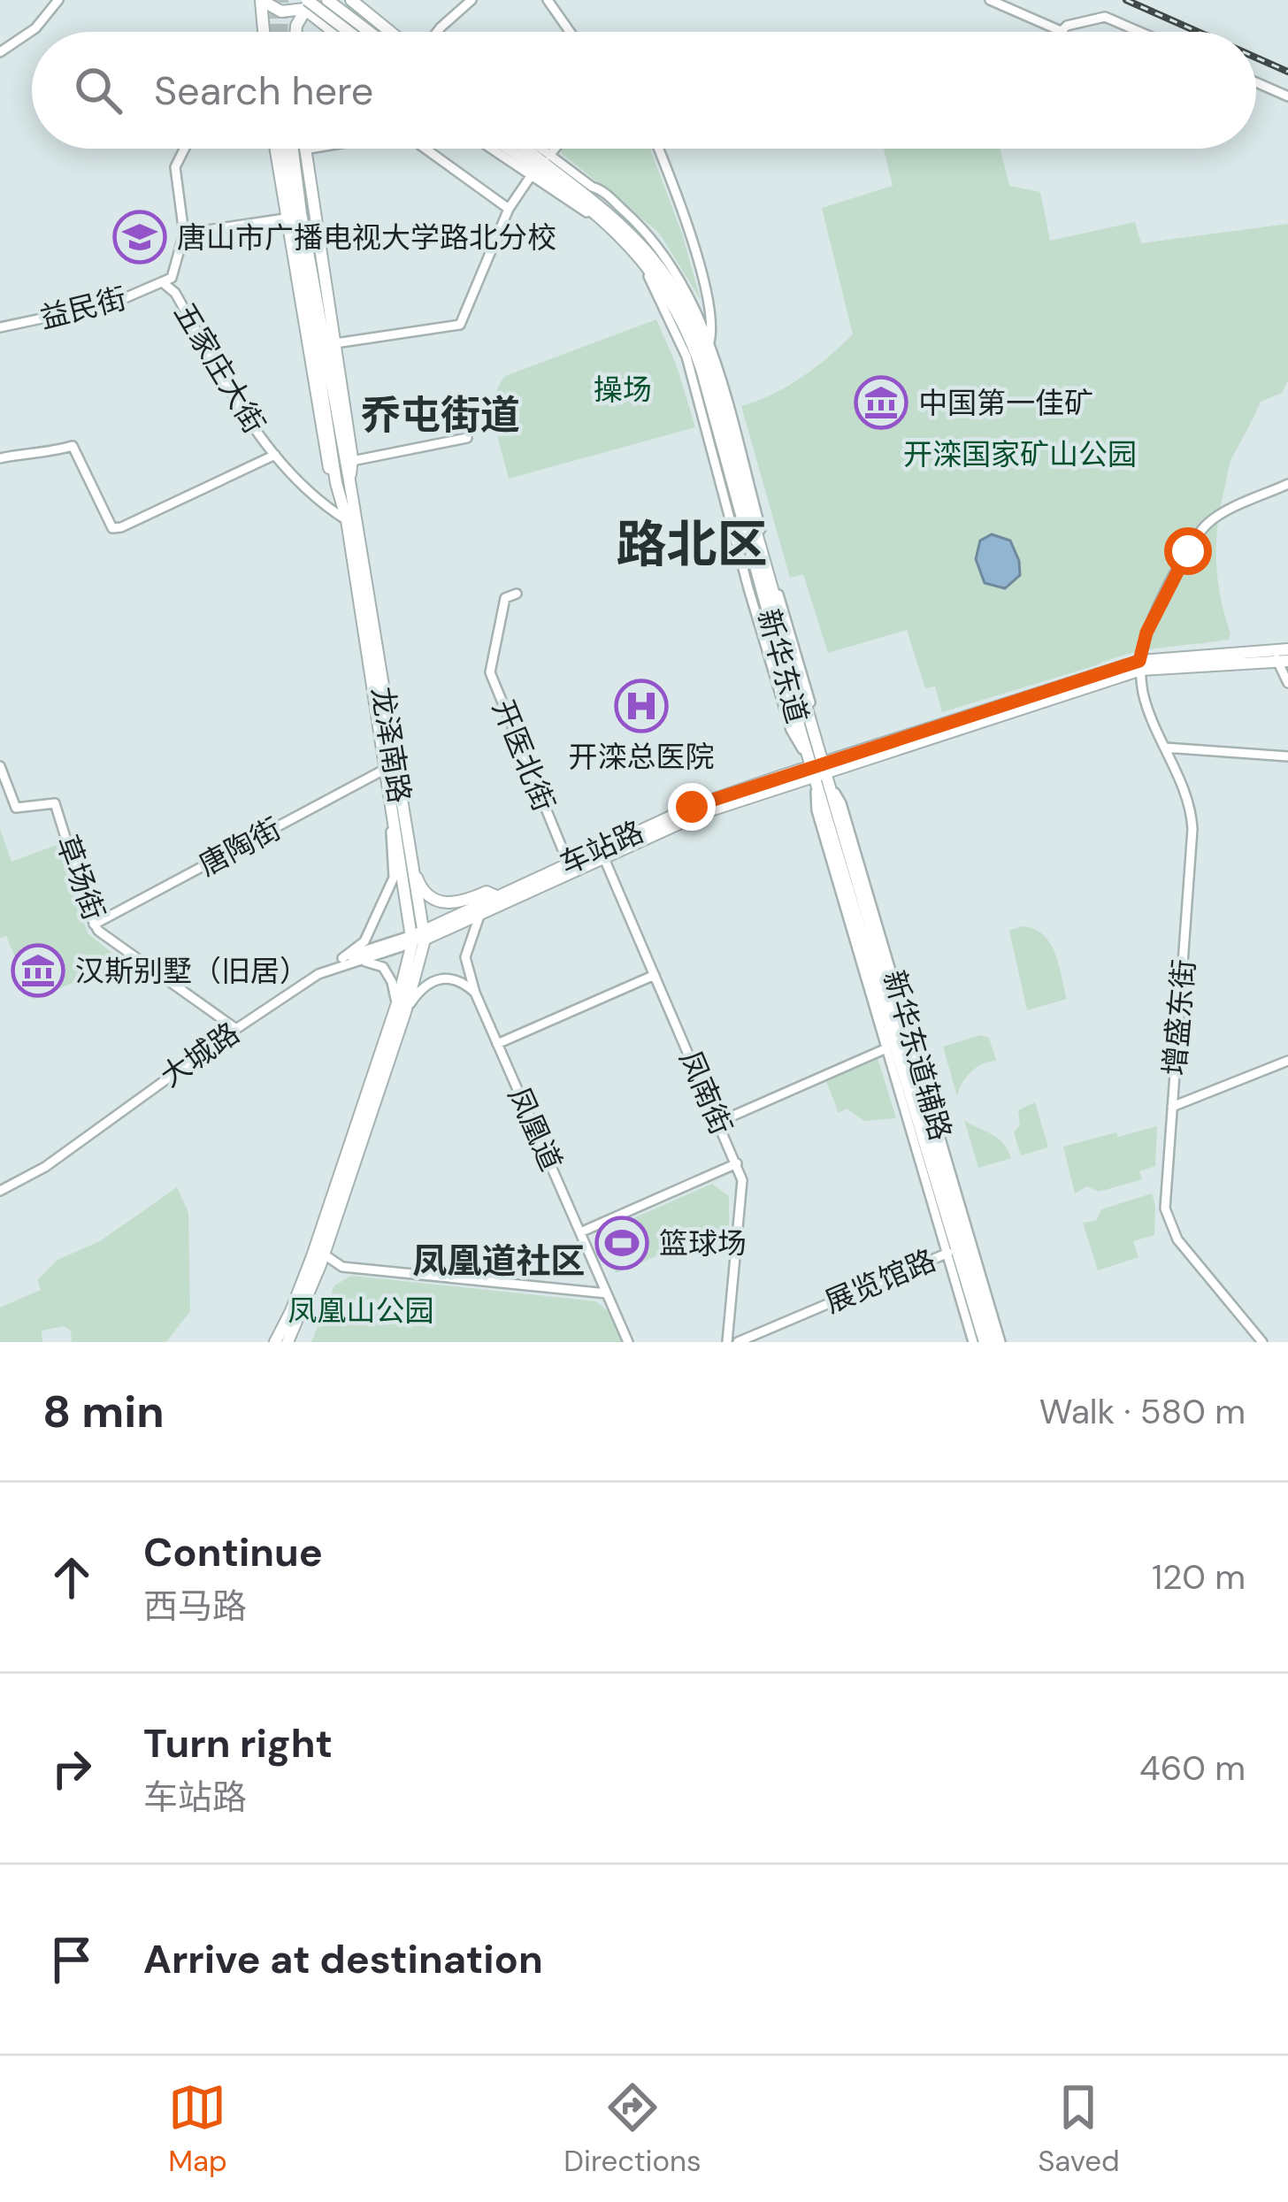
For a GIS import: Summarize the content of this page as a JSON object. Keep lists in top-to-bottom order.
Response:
{
  "streets": {
    "main road": ["新华东道", "龙泽南路", "车站路"],
    "street": [
      "益民街",
      "五家庄大街",
      "开医北街",
      "唐陶街",
      "草场街",
      "增盛东街",
      "大城路",
      "新华东道辅路",
      "凤南街",
      "凤凰道",
      "展览馆路"
    ]
  },
  "crossings": [
    ["益民街", "五家庄大街"],
    ["五家庄大街", "龙泽南路"],
    ["新华东道", "车站路"],
    ["新华东道", "新华东道辅路"],
    ["新华东道", "展览馆路"],
    ["龙泽南路", "唐陶街"],
    ["龙泽南路", "车站路"],
    ["开医北街", "车站路"],
    ["唐陶街", "草场街"],
    ["车站路", "增盛东街"],
    ["车站路", "新华东道辅路"],
    ["车站路", "凤南街"],
    ["车站路", "凤凰道"],
    ["草场街", "大城路"],
    ["新华东道辅路", "展览馆路"]
  ],
  "districts": ["乔屯街道", "路北区", "凤凰道社区"],
  "parks": ["操场", "开滦国家矿山公园", "凤凰山公园"],
  "places": {
    "school or university": ["唐山市广播电视大学路北分校"],
    "museum": ["中国第一佳矿", "汉斯别墅（旧居）"],
    "hospital": ["开滦总医院"],
    "sports": ["篮球场"]
  },
  "page": {
    "search": "Search here",
    "heading": ["8 min", "Walk · 580 m"],
    "list": [
      ["Continue", "西马路", "120 m"],
      ["Turn right", "车站路", "460 m"],
      "Arrive at destination"
    ],
    "nav": ["Map", "Directions", "Saved"]
  }
}
